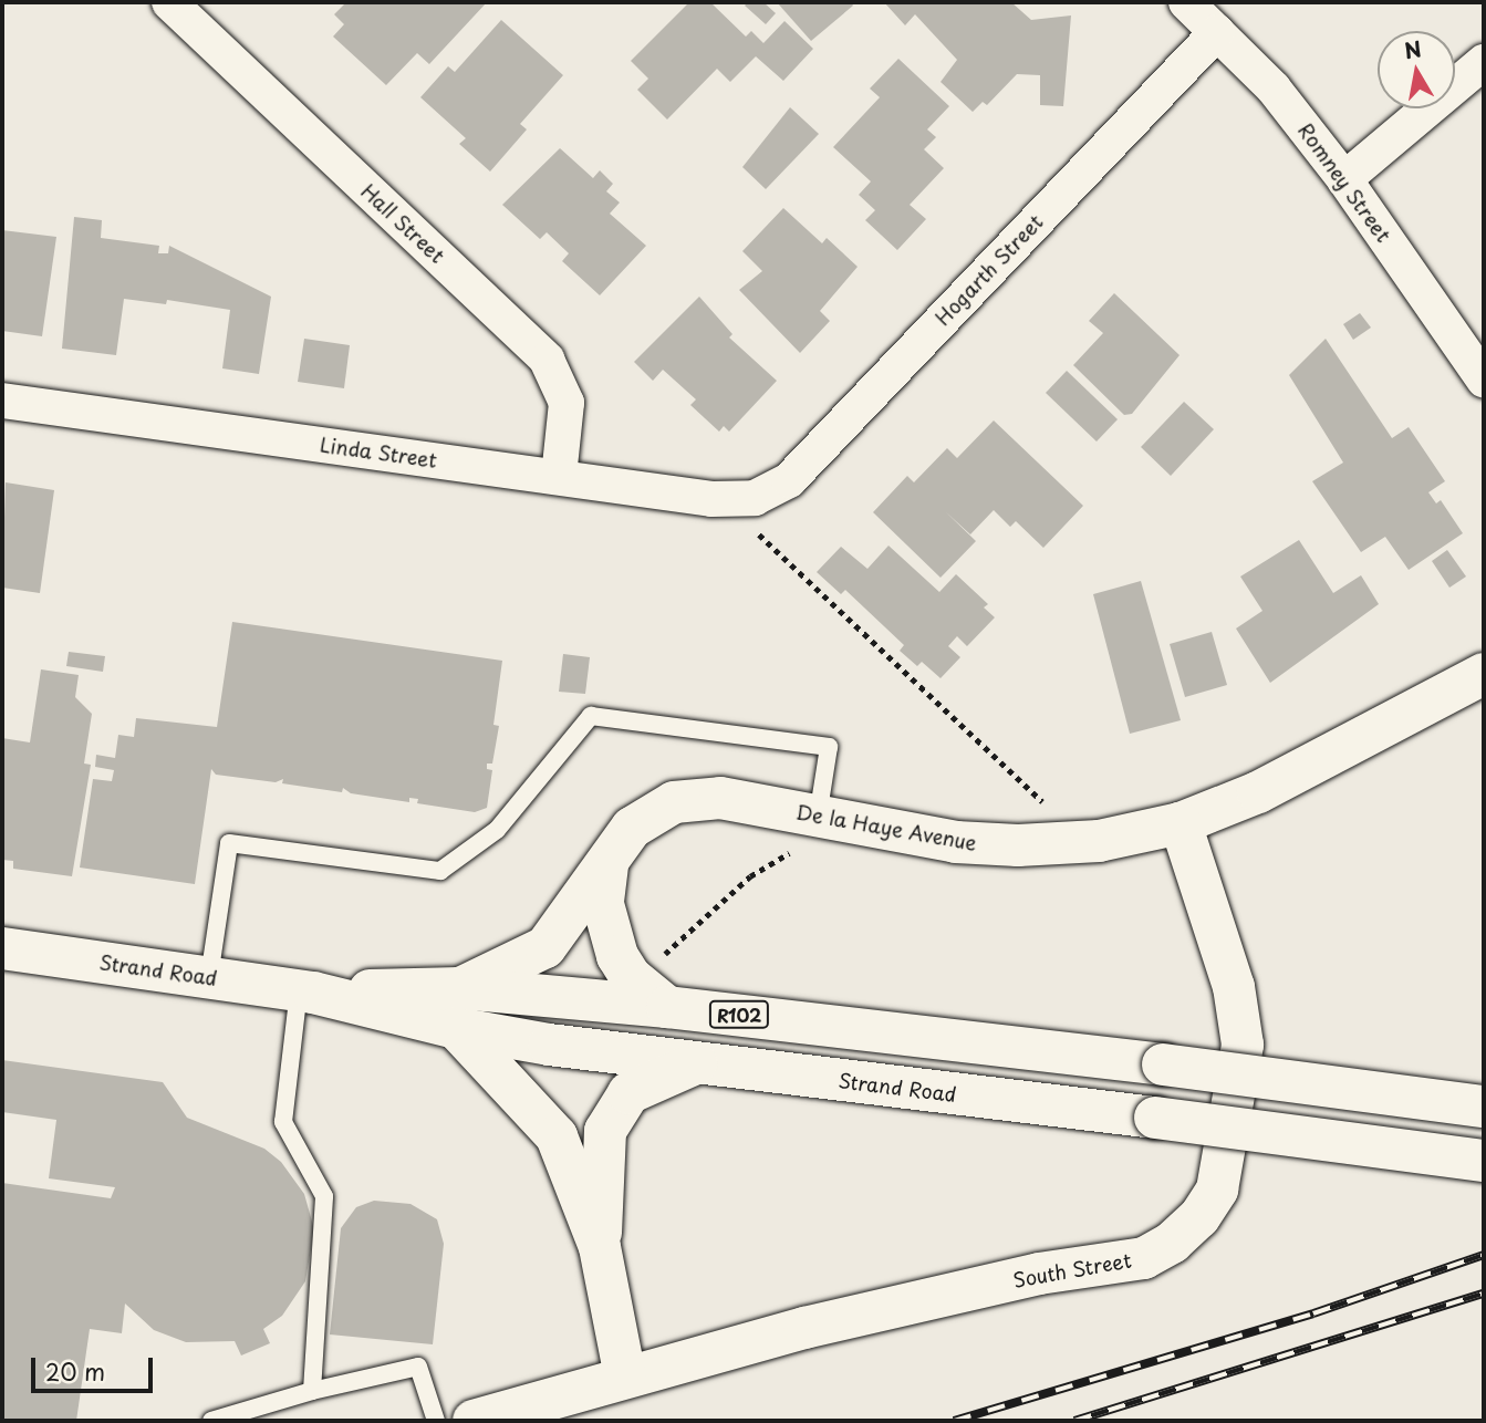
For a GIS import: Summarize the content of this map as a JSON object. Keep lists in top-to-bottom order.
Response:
{
  "streets": {
    "main road": [
      "De la Haye Avenue",
      "Strand Road",
      "R102",
      "South Street"
    ],
    "street": [
      "Romney Street",
      "Hall Street",
      "Hogarth Street",
      "Linda Street"
    ]
  },
  "crossings": [
    ["Romney Street", "Hogarth Street"],
    ["Hall Street", "Linda Street"],
    ["Hogarth Street", "Linda Street"],
    ["De la Haye Avenue", "Strand Road"],
    ["De la Haye Avenue", "South Street"]
  ],
  "scale_bar": "20 m",
  "north": "top"
}
